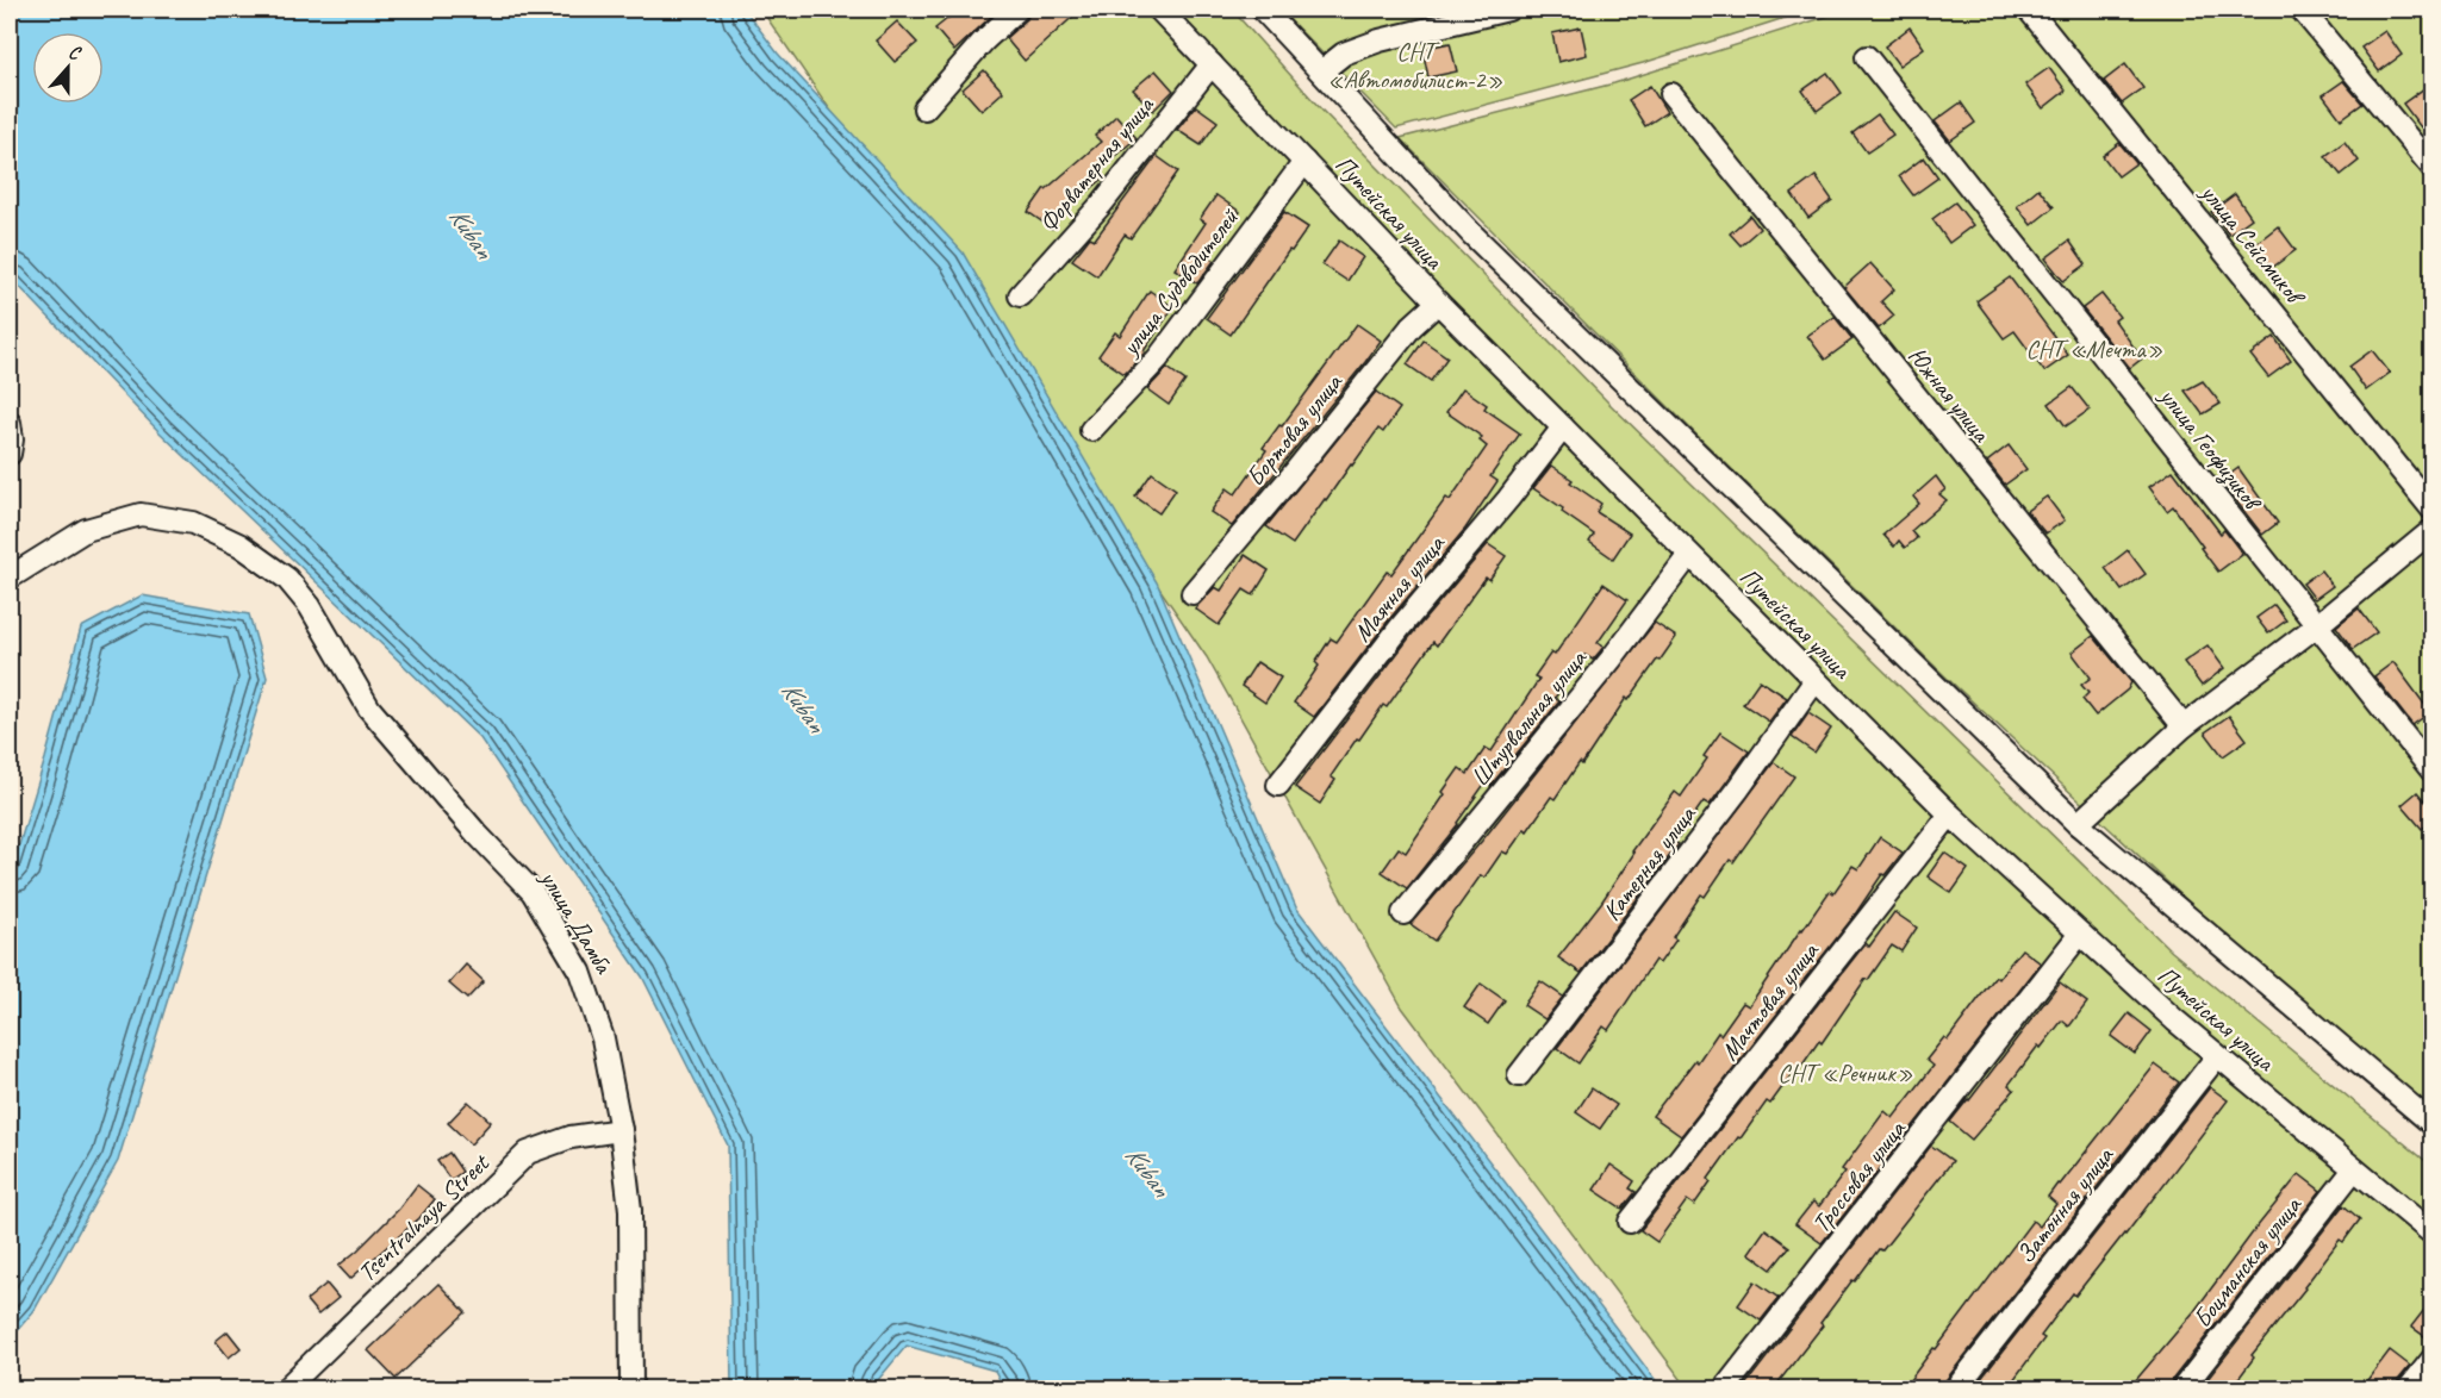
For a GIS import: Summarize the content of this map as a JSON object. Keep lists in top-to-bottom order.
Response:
{
  "streets": {
    "street": [
      "Форватерная улица",
      "Путейская улица",
      "улица Сейсмиков",
      "улица Судоводителей",
      "Южная улица",
      "Бортовая улица",
      "улица Геофизиков",
      "Маячная улица",
      "Штурвальная улица",
      "Катерная улица",
      "улица Дамба",
      "Мачтовая улица",
      "Троссовая улица",
      "Затонная улица",
      "Tsentralnaya Street",
      "Боцманская улица"
    ]
  },
  "crossings": [
    ["Форватерная улица", "Путейская улица"],
    ["Путейская улица", "улица Судоводителей"],
    ["Путейская улица", "Бортовая улица"],
    ["Путейская улица", "Маячная улица"],
    ["Путейская улица", "Штурвальная улица"],
    ["Путейская улица", "Катерная улица"],
    ["Путейская улица", "Мачтовая улица"],
    ["Путейская улица", "Троссовая улица"],
    ["Путейская улица", "Затонная улица"],
    ["Путейская улица", "Боцманская улица"],
    ["улица Дамба", "Tsentralnaya Street"]
  ],
  "water": ["Kuban"],
  "parks": ["СНТ «Автомобилист-2»", "СНТ «Мечта»", "СНТ «Речник»"],
  "north": "top"
}
